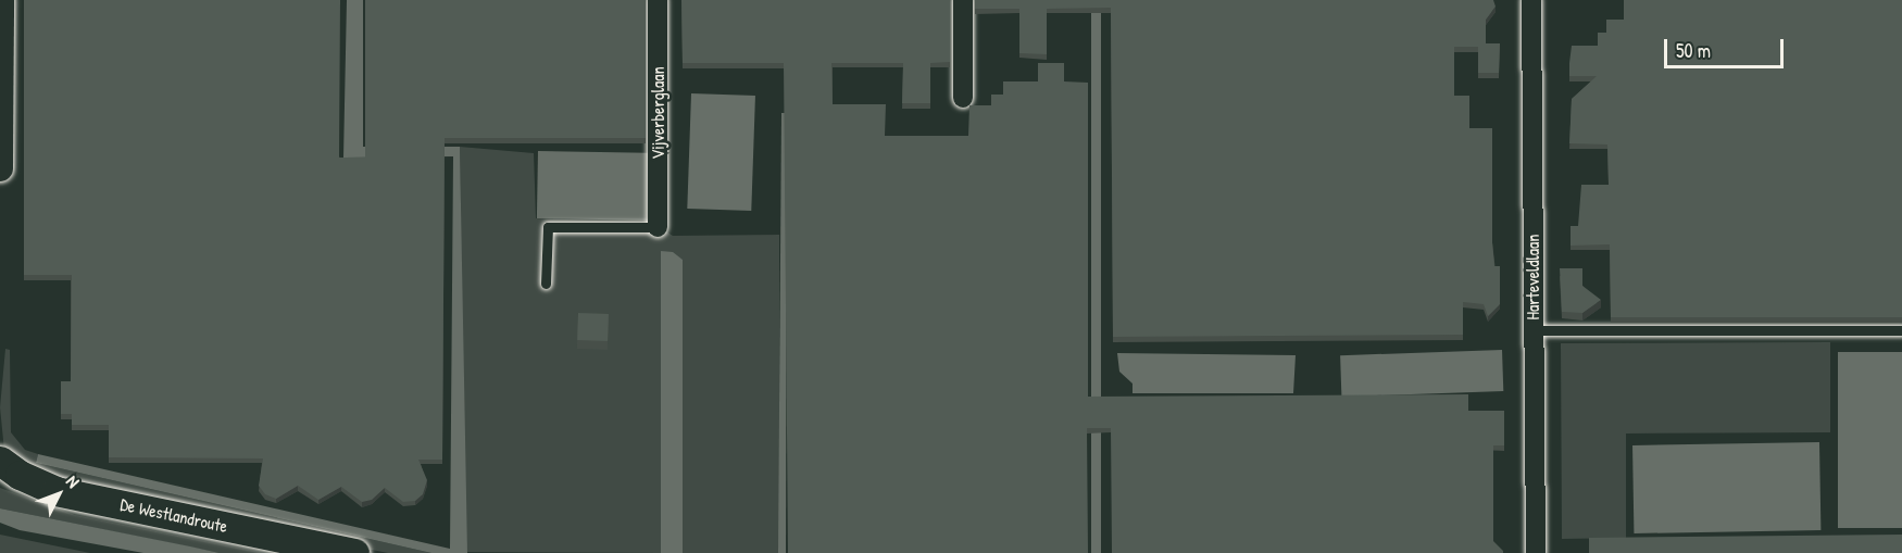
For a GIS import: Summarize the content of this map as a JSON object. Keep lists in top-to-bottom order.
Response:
{
  "streets": {
    "main road": ["De Westlandroute"],
    "street": ["Vijverberglaan", "Harteveldlaan"]
  },
  "scale_bar": "50 m",
  "north": "top right"
}
